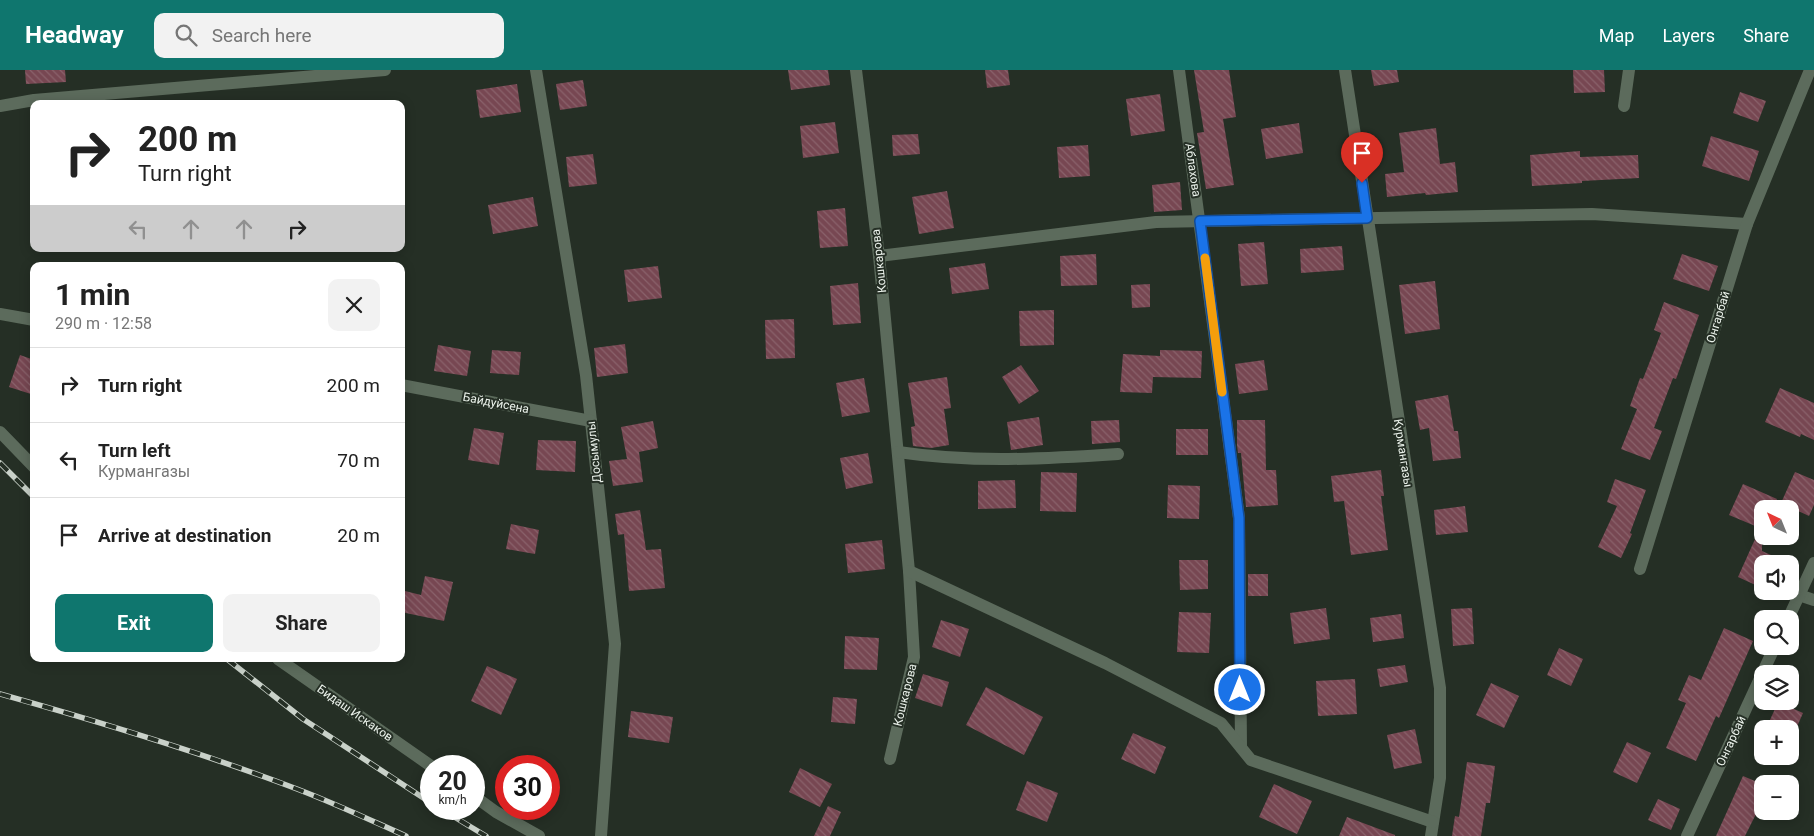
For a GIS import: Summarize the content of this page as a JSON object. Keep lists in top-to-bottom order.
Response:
{
  "streets": {
    "street": [
      "Аблахова",
      "Кошкарова",
      "Онгарбай",
      "Байдуйсена",
      "Досымулы",
      "Курмангазы",
      "Бидаш Искаков"
    ]
  },
  "crossings": [
    ["Байдуйсена", "Досымулы"]
  ],
  "north": "top left",
  "page": {
    "header": "Headway",
    "search": "Search here",
    "nav": ["Map", "Layers", "Share"],
    "turn": ["200 m", "Turn right"],
    "heading": ["1 min", "290 m · 12:58"],
    "list": [
      {
        "name": "Turn right",
        "value": "200 m"
      },
      {
        "name": "Turn left",
        "note": "Курмангазы",
        "value": "70 m"
      },
      {
        "name": "Arrive at destination",
        "value": "20 m"
      }
    ],
    "map_buttons": ["+", "−"],
    "buttons": ["Exit", "Share"],
    "speed": "20 km/h",
    "limit": "30"
  }
}
